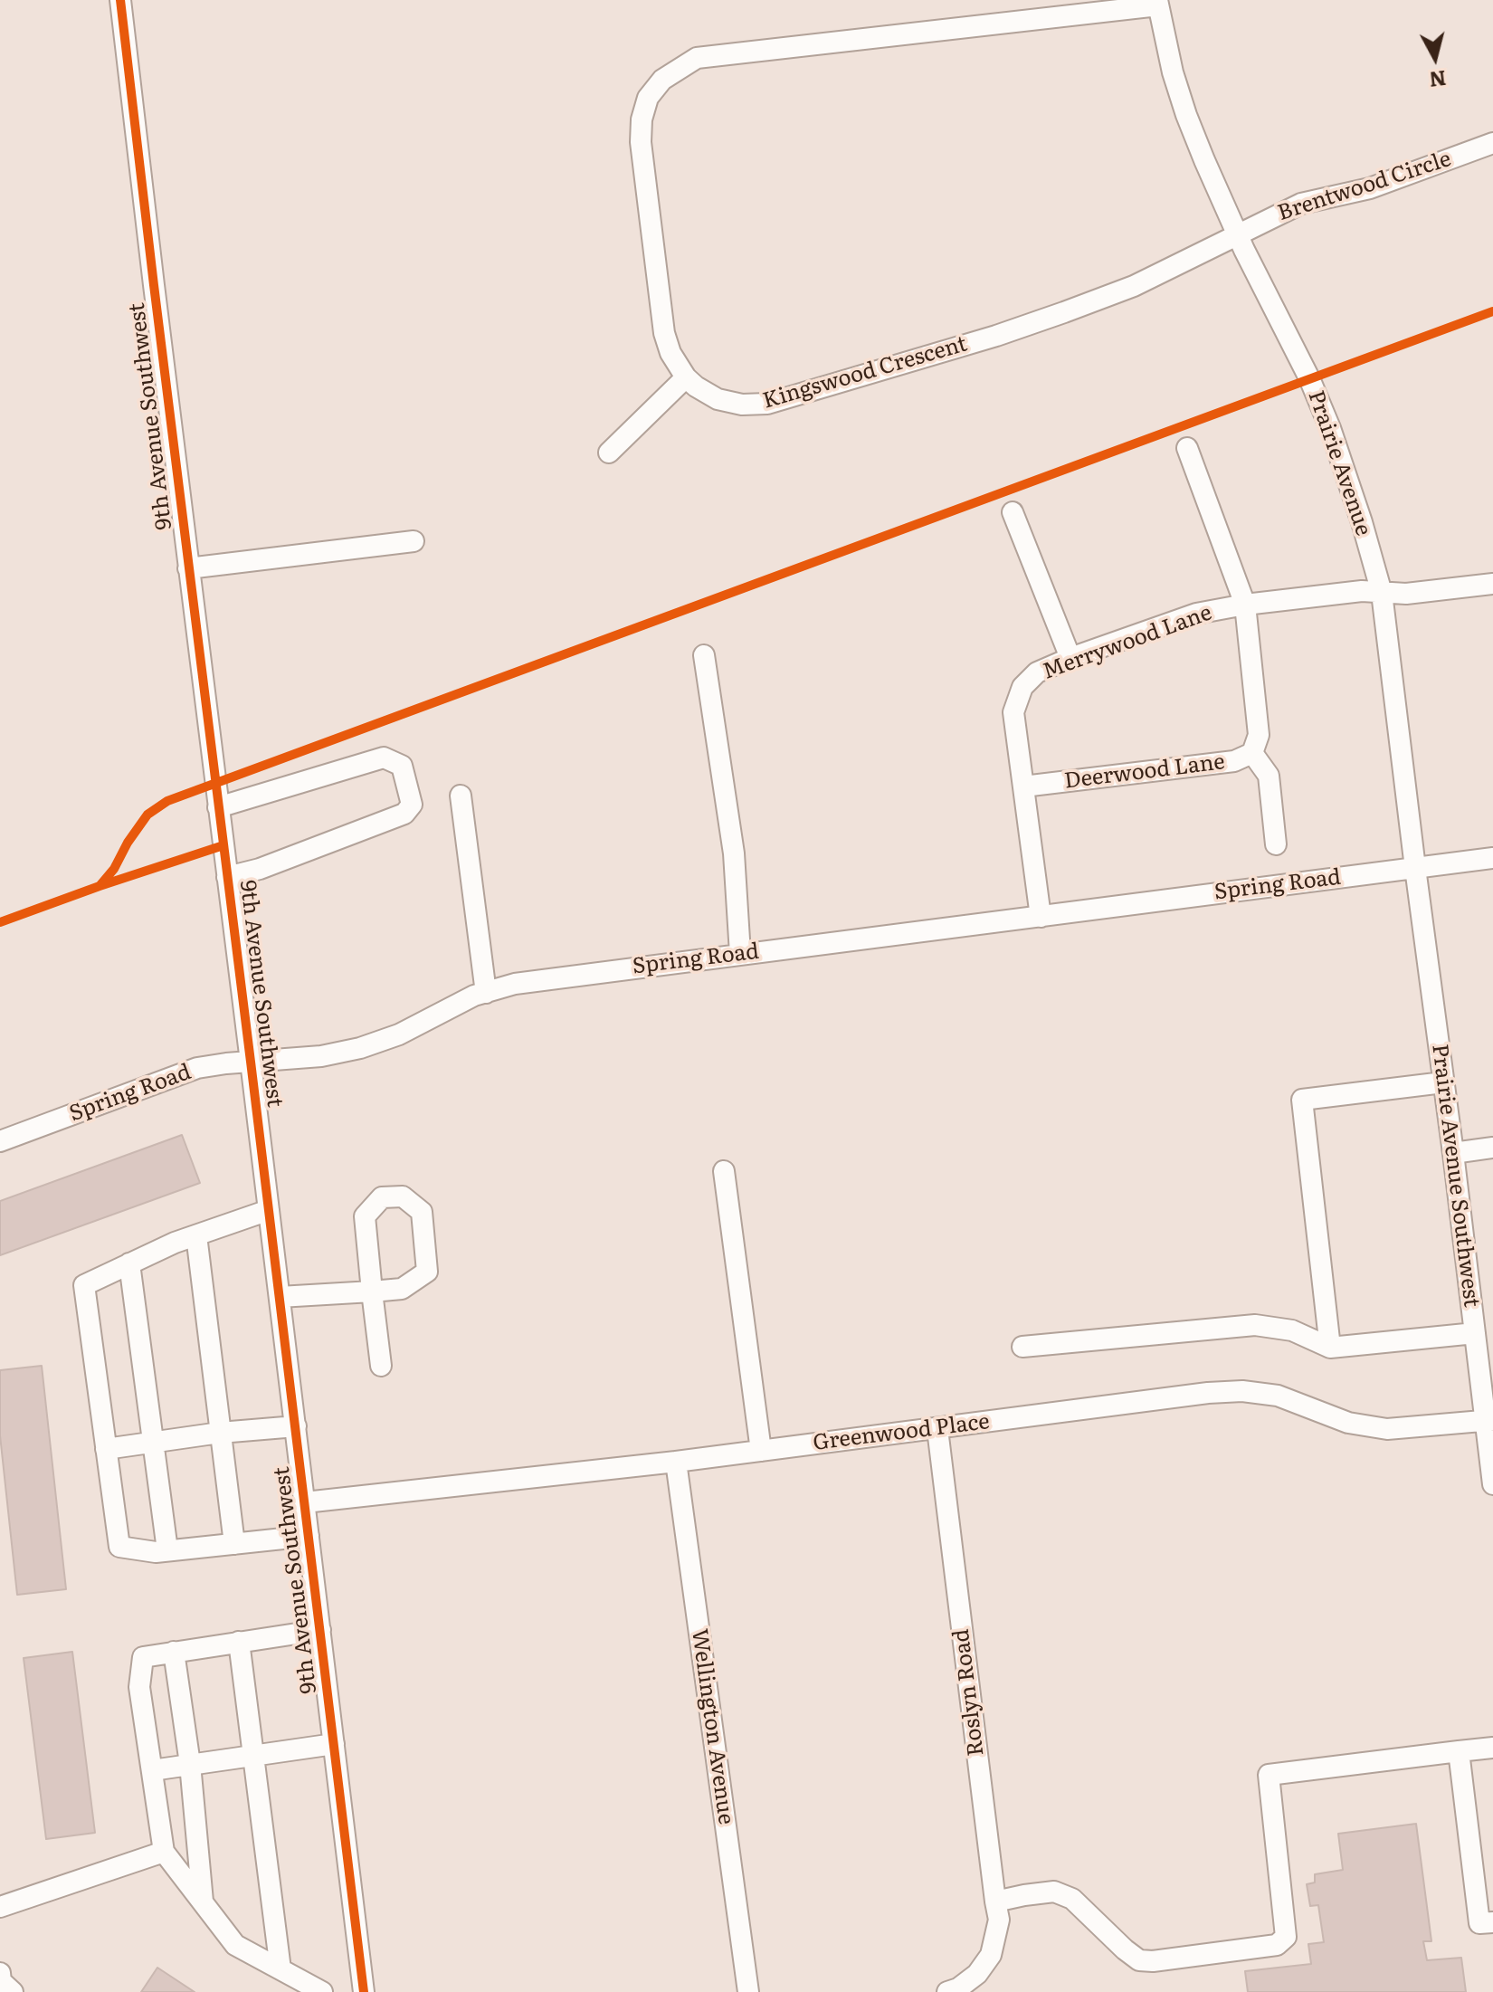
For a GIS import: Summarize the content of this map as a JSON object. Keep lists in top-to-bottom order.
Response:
{
  "streets": {
    "street": [
      "Brentwood Circle",
      "Kingswood Crescent",
      "9th Avenue Southwest",
      "Prairie Avenue",
      "Merrywood Lane",
      "Deerwood Lane",
      "Spring Road",
      "Prairie Avenue Southwest",
      "Greenwood Place",
      "Roslyn Road",
      "Wellington Avenue"
    ]
  },
  "crossings": [
    ["Brentwood Circle", "Kingswood Crescent"],
    ["Brentwood Circle", "Prairie Avenue"],
    ["Kingswood Crescent", "Prairie Avenue"],
    ["9th Avenue Southwest", "Spring Road"],
    ["9th Avenue Southwest", "Greenwood Place"],
    ["Prairie Avenue", "Merrywood Lane"],
    ["Prairie Avenue", "Spring Road"],
    ["Prairie Avenue", "Prairie Avenue Southwest"],
    ["Merrywood Lane", "Deerwood Lane"],
    ["Merrywood Lane", "Spring Road"],
    ["Spring Road", "Prairie Avenue Southwest"],
    ["Prairie Avenue Southwest", "Greenwood Place"],
    ["Greenwood Place", "Roslyn Road"],
    ["Greenwood Place", "Wellington Avenue"]
  ],
  "north": "bottom"
}
